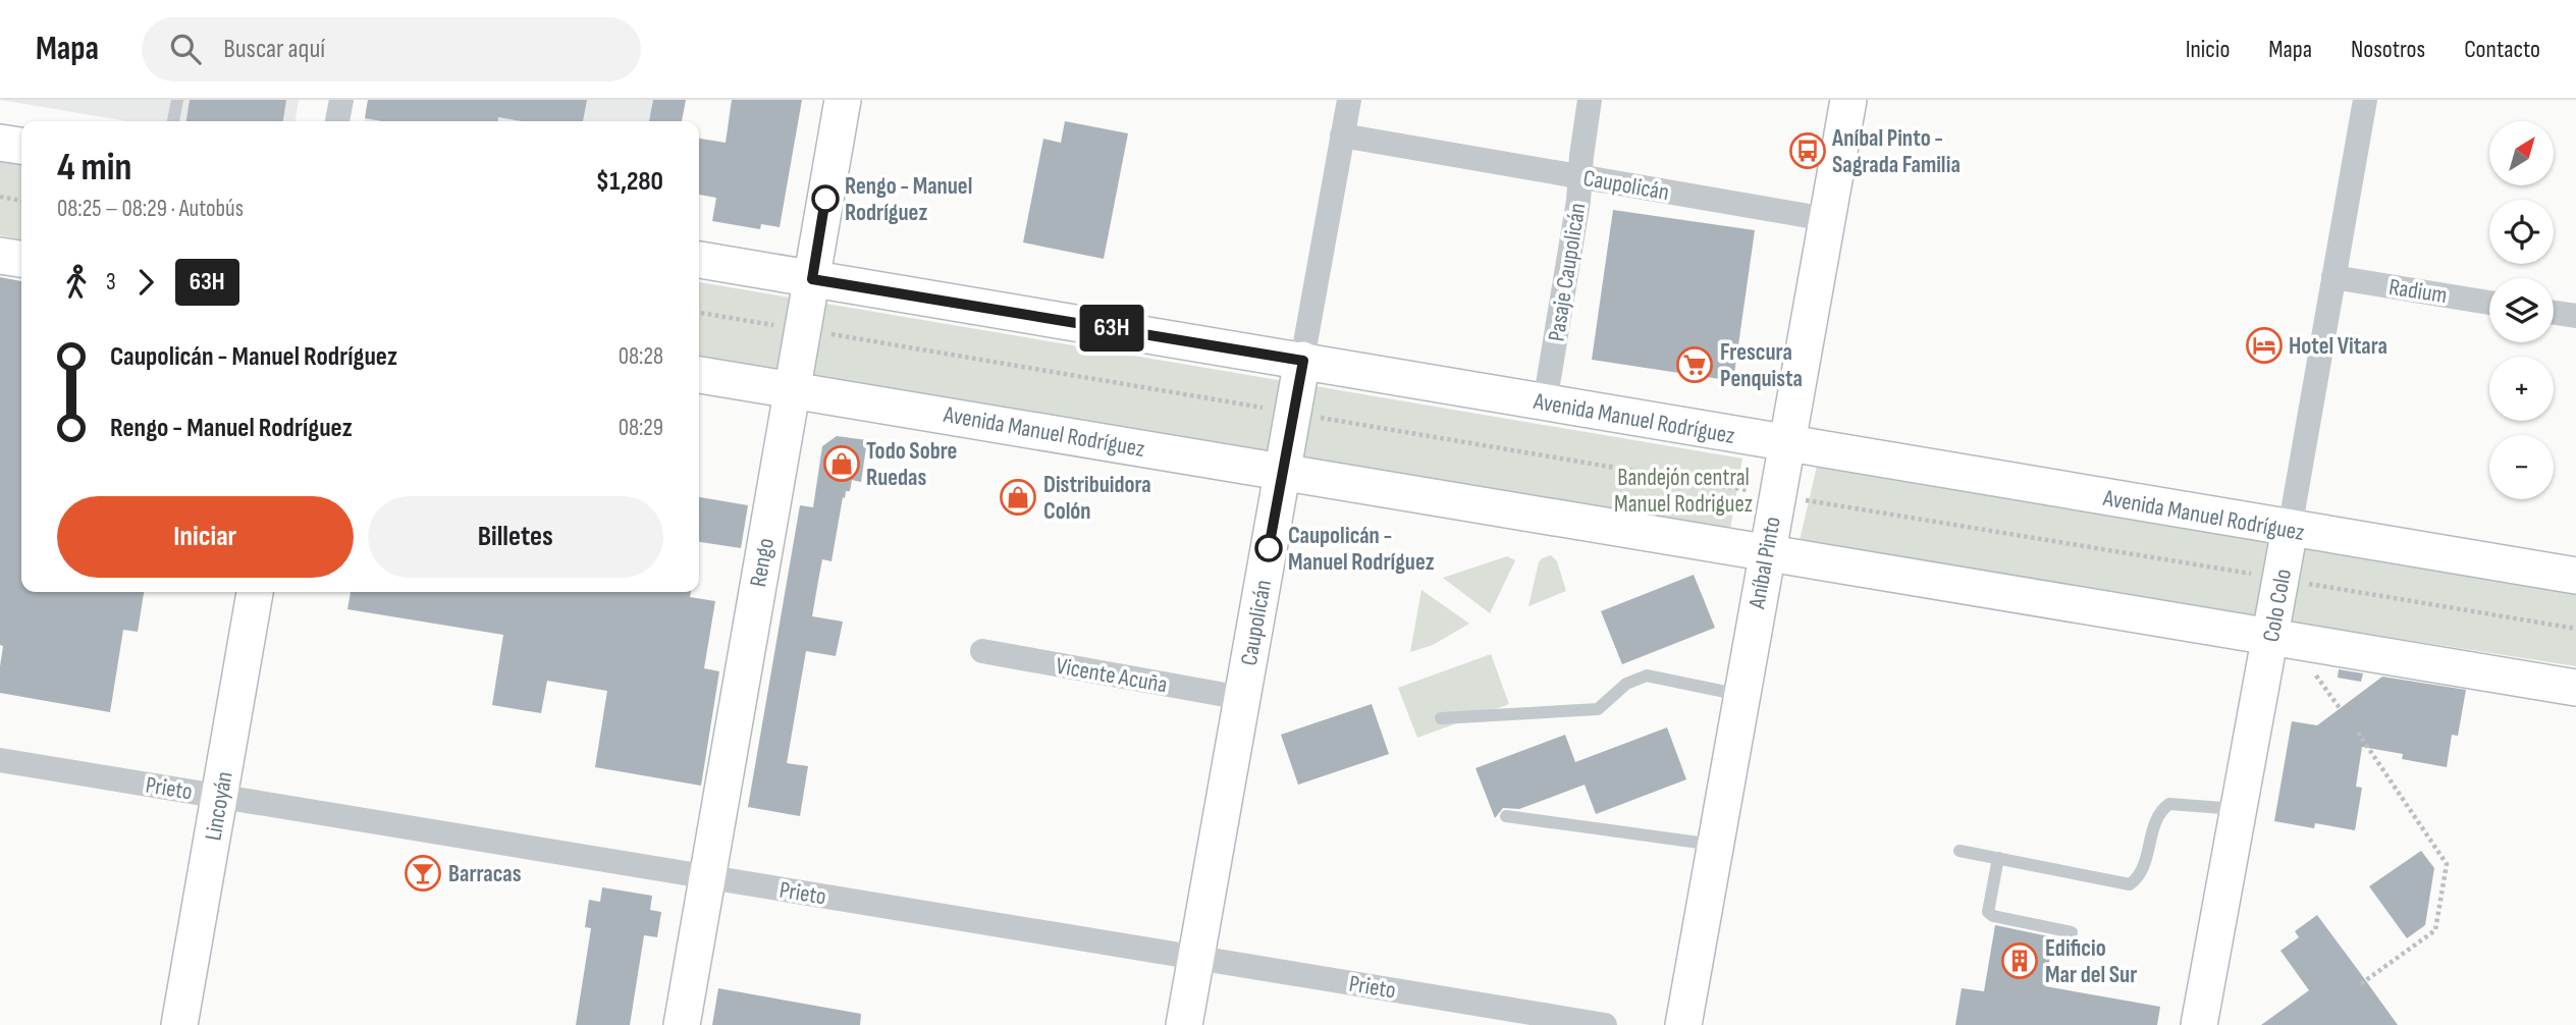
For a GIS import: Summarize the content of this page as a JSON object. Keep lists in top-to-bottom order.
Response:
{
  "streets": {
    "main road": [
      "Caupolicán",
      "Avenida Manuel Rodríguez",
      "Rengo",
      "Aníbal Pinto",
      "Colo Colo",
      "Lincoyán"
    ],
    "street": [
      "Pasaje Caupolicán",
      "Radium",
      "Vicente Acuña",
      "Prieto"
    ]
  },
  "crossings": [
    ["Caupolicán", "Pasaje Caupolicán"],
    ["Caupolicán", "Avenida Manuel Rodríguez"],
    ["Caupolicán", "Aníbal Pinto"],
    ["Caupolicán", "Vicente Acuña"],
    ["Caupolicán", "Prieto"],
    ["Pasaje Caupolicán", "Avenida Manuel Rodríguez"],
    ["Radium", "Colo Colo"],
    ["Avenida Manuel Rodríguez", "Rengo"],
    ["Avenida Manuel Rodríguez", "Aníbal Pinto"],
    ["Avenida Manuel Rodríguez", "Colo Colo"],
    ["Rengo", "Prieto"],
    ["Prieto", "Lincoyán"]
  ],
  "parks": ["Bandejón central Manuel Rodriguez"],
  "places": {
    "bus stop": ["Aníbal Pinto - Sagrada Familia"],
    "other": ["Rengo - Manuel Rodríguez", "Caupolicán - Manuel Rodríguez"],
    "hotel": ["Hotel Vitara"],
    "supermarket": ["Frescura Penquista"],
    "shop": ["Todo Sobre Ruedas", "Distribuidora Colón"],
    "bar": ["Barracas"],
    "building": ["Edificio Mar del Sur"]
  },
  "lines": ["bus line 63H"],
  "north": "top right",
  "page": {
    "header": "Mapa",
    "search": "Buscar aquí",
    "nav": [
      "Inicio",
      "Mapa",
      "Nosotros",
      "Contacto"
    ],
    "on_map": "63H",
    "map_buttons": ["+", "−"],
    "heading": ["4 min", "08:25 – 08:29 · Autobús", "$1,280"],
    "legs": ["3", "63H"],
    "list": [
      {
        "name": "Caupolicán - Manuel Rodríguez",
        "value": "08:28"
      },
      {
        "name": "Rengo - Manuel Rodríguez",
        "value": "08:29"
      }
    ],
    "buttons": ["Iniciar", "Billetes"]
  }
}
